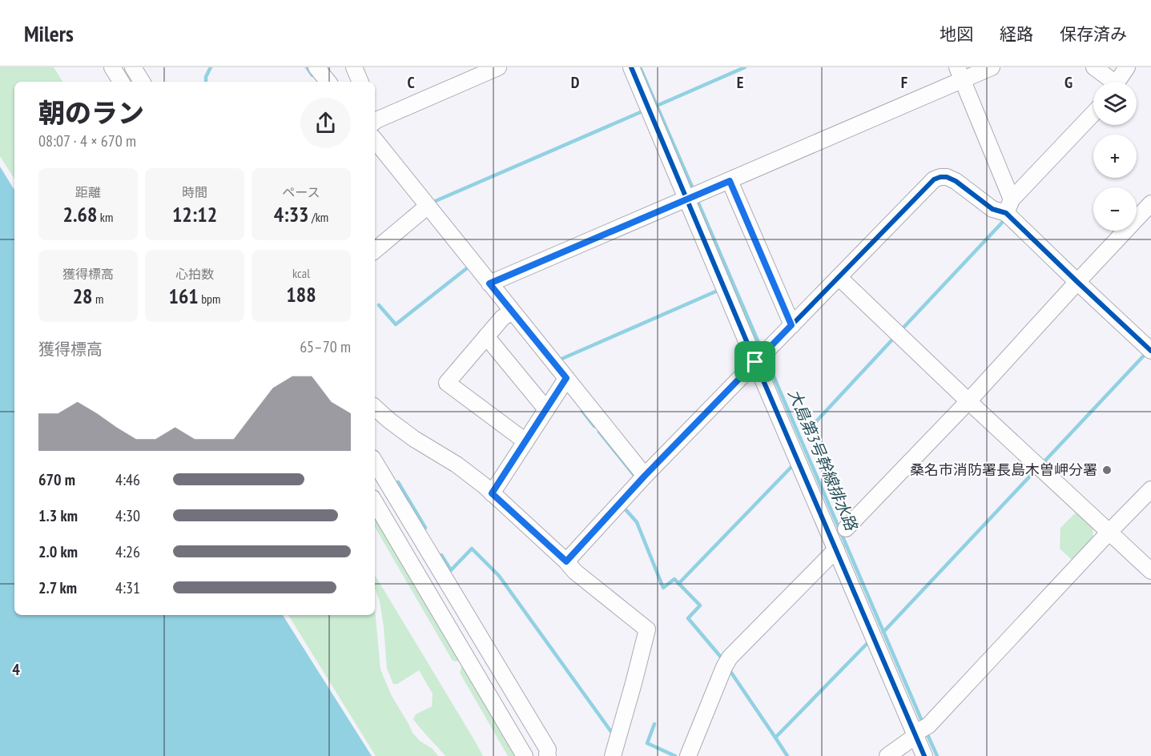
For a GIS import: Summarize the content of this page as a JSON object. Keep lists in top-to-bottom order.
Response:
{
  "water": ["大島第3号幹線排水路"],
  "places": ["桑名市消防署長島木曽岬分署"],
  "page": {
    "header": "Milers",
    "nav": ["地図", "経路", "保存済み"],
    "map_buttons": ["+", "−"],
    "heading": ["朝のラン", "08:07 · 4 × 670 m"],
    "stats": [
      ["距離", "2.68 km"],
      ["時間", "12:12"],
      ["ペース", "4:33 /km"],
      ["獲得標高", "28 m"],
      ["心拍数", "161 bpm"],
      ["kcal", "188"]
    ],
    "chart": ["獲得標高", "65–70 m"],
    "list": [
      {
        "name": "670 m",
        "note": "4:46"
      },
      {
        "name": "1.3 km",
        "note": "4:30"
      },
      {
        "name": "2.0 km",
        "note": "4:26"
      },
      {
        "name": "2.7 km",
        "note": "4:31"
      }
    ]
  },
  "grid": {
    "columns": [
      "C",
      "D",
      "E",
      "F",
      "G"
    ],
    "rows": ["4"]
  }
}
